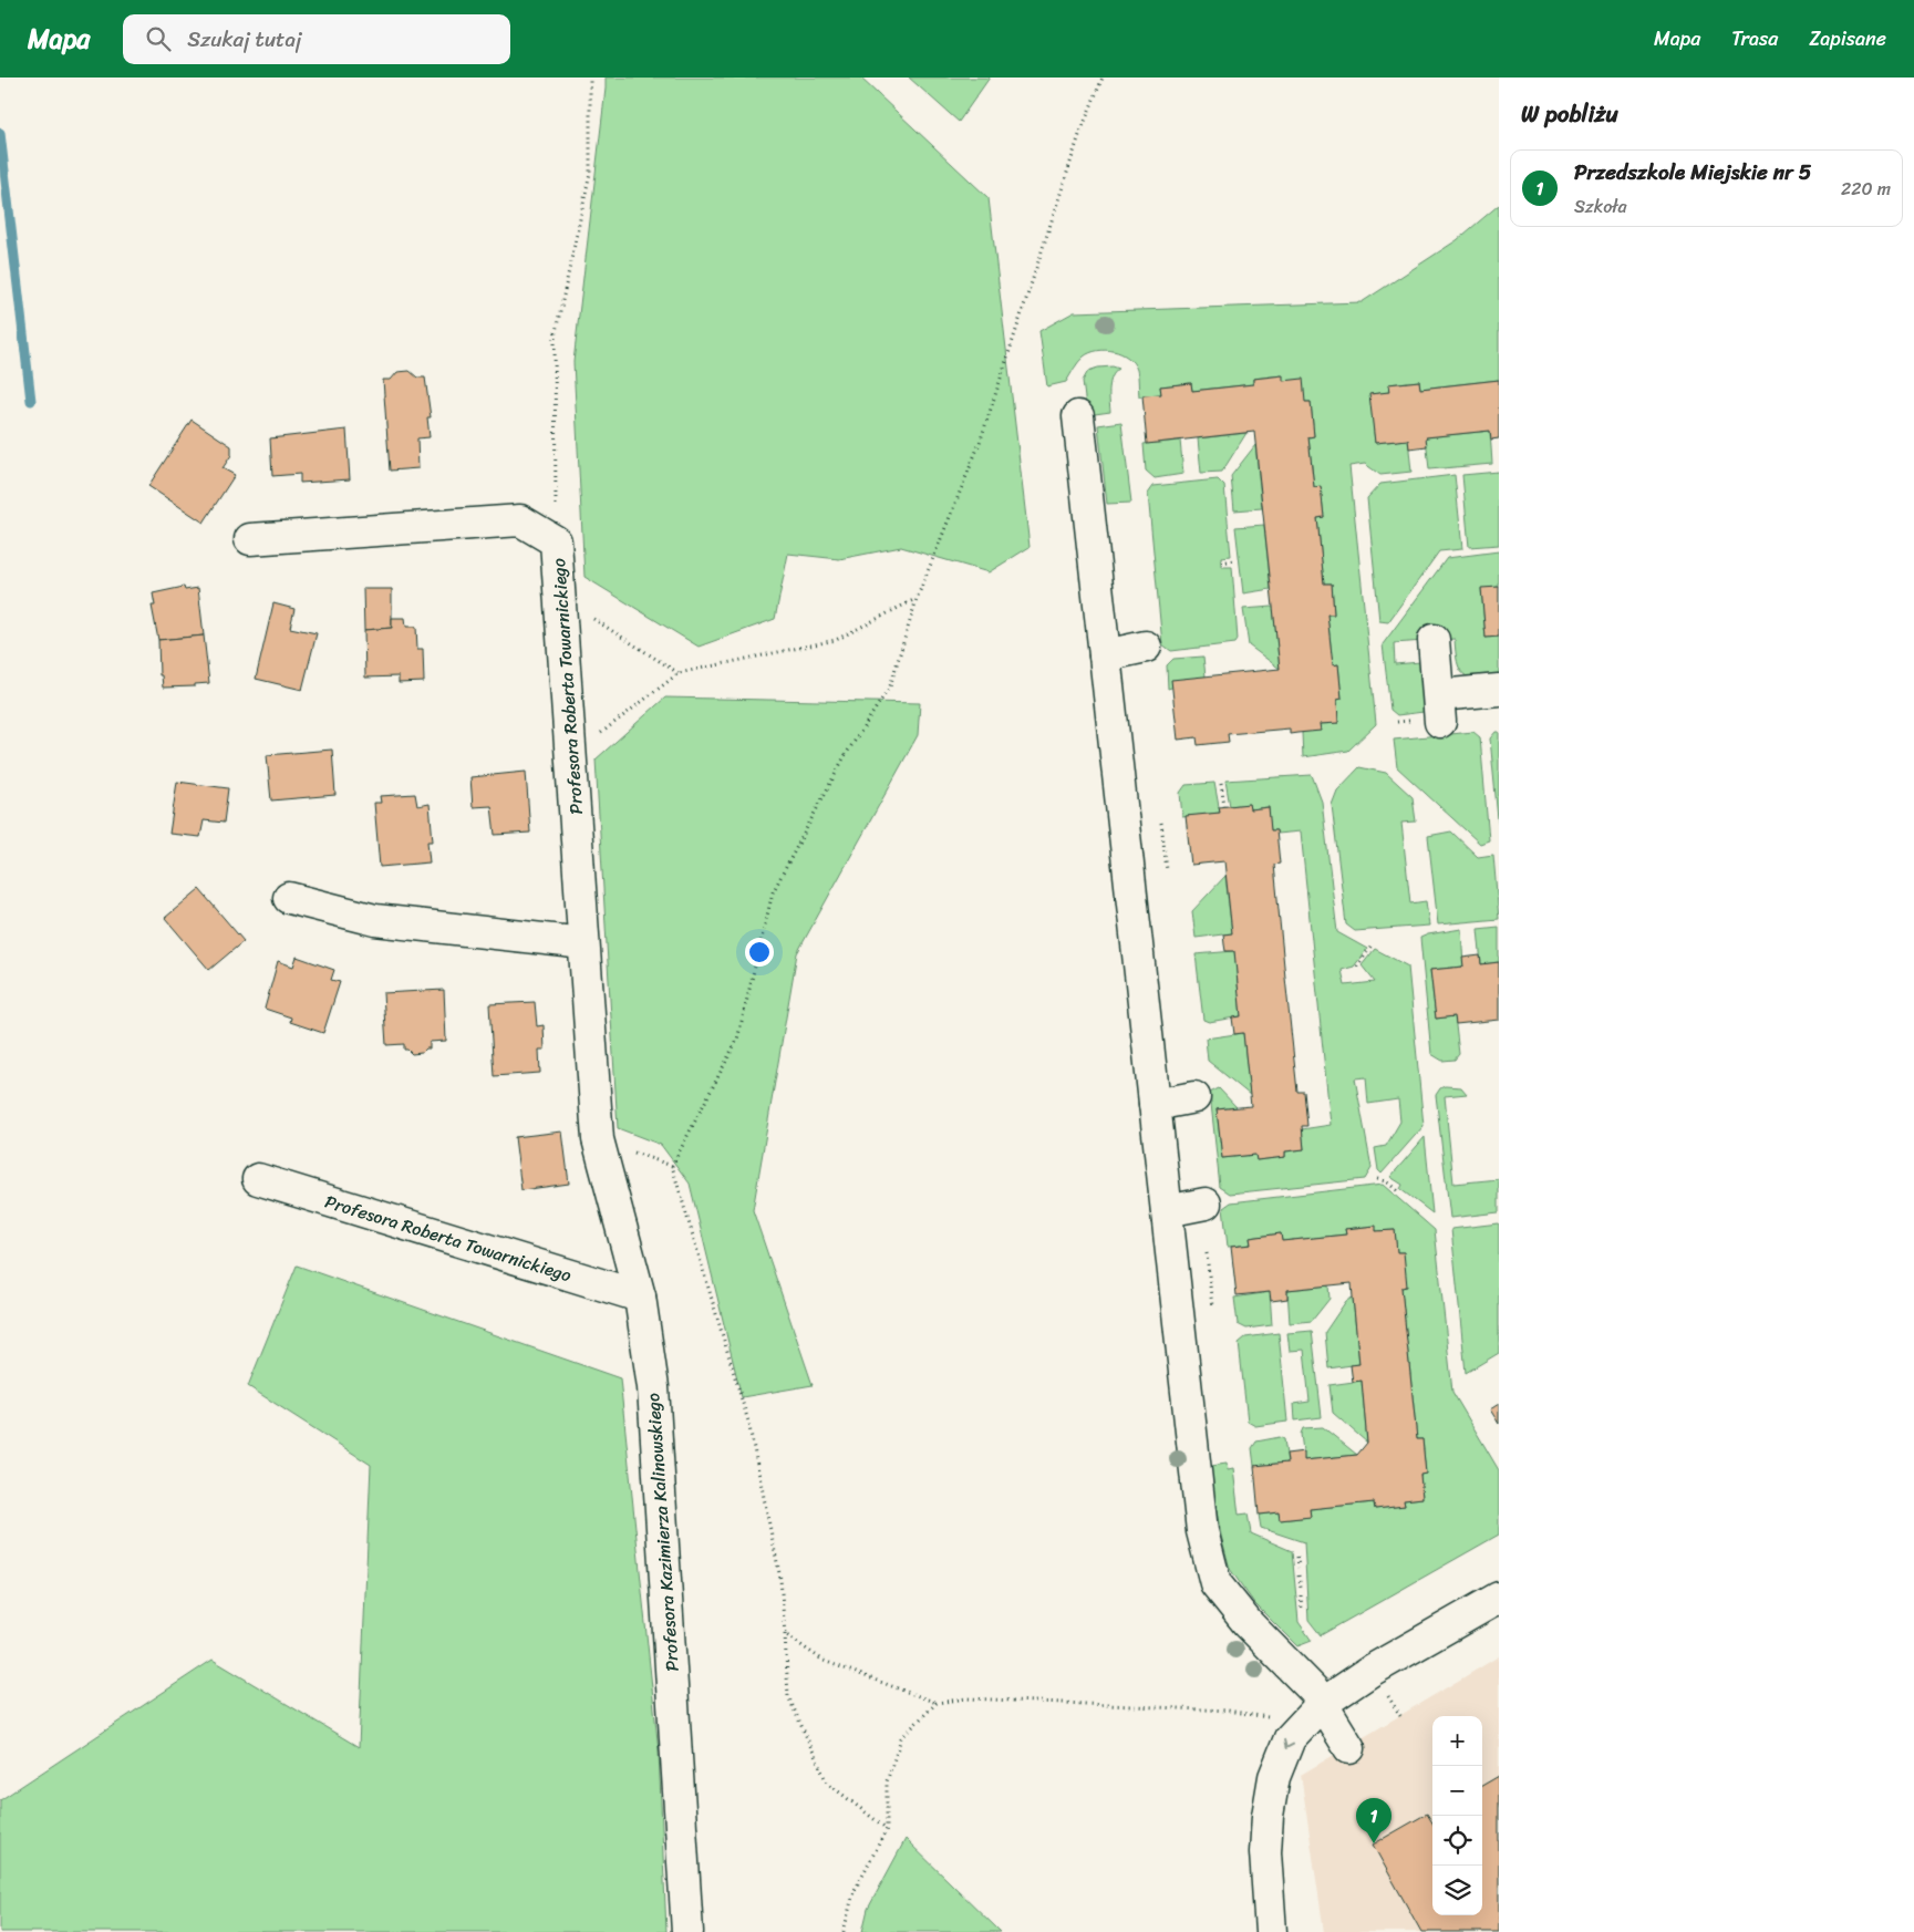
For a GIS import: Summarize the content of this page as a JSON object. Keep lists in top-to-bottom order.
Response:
{
  "streets": {
    "street": ["Profesora Roberta Towarnickiego", "Profesora Kazimierza Kalinowskiego"]
  },
  "crossings": [
    ["Profesora Roberta Towarnickiego", "Profesora Kazimierza Kalinowskiego"]
  ],
  "page": {
    "header": "Mapa",
    "search": "Szukaj tutaj",
    "nav": ["Mapa", "Trasa", "Zapisane"],
    "heading": "W pobliżu",
    "list": [
      {
        "mark": "1",
        "name": "Przedszkole Miejskie nr 5",
        "note": "Szkoła",
        "value": "220 m"
      }
    ],
    "map_buttons": ["+", "−"],
    "pins": "1"
  }
}
